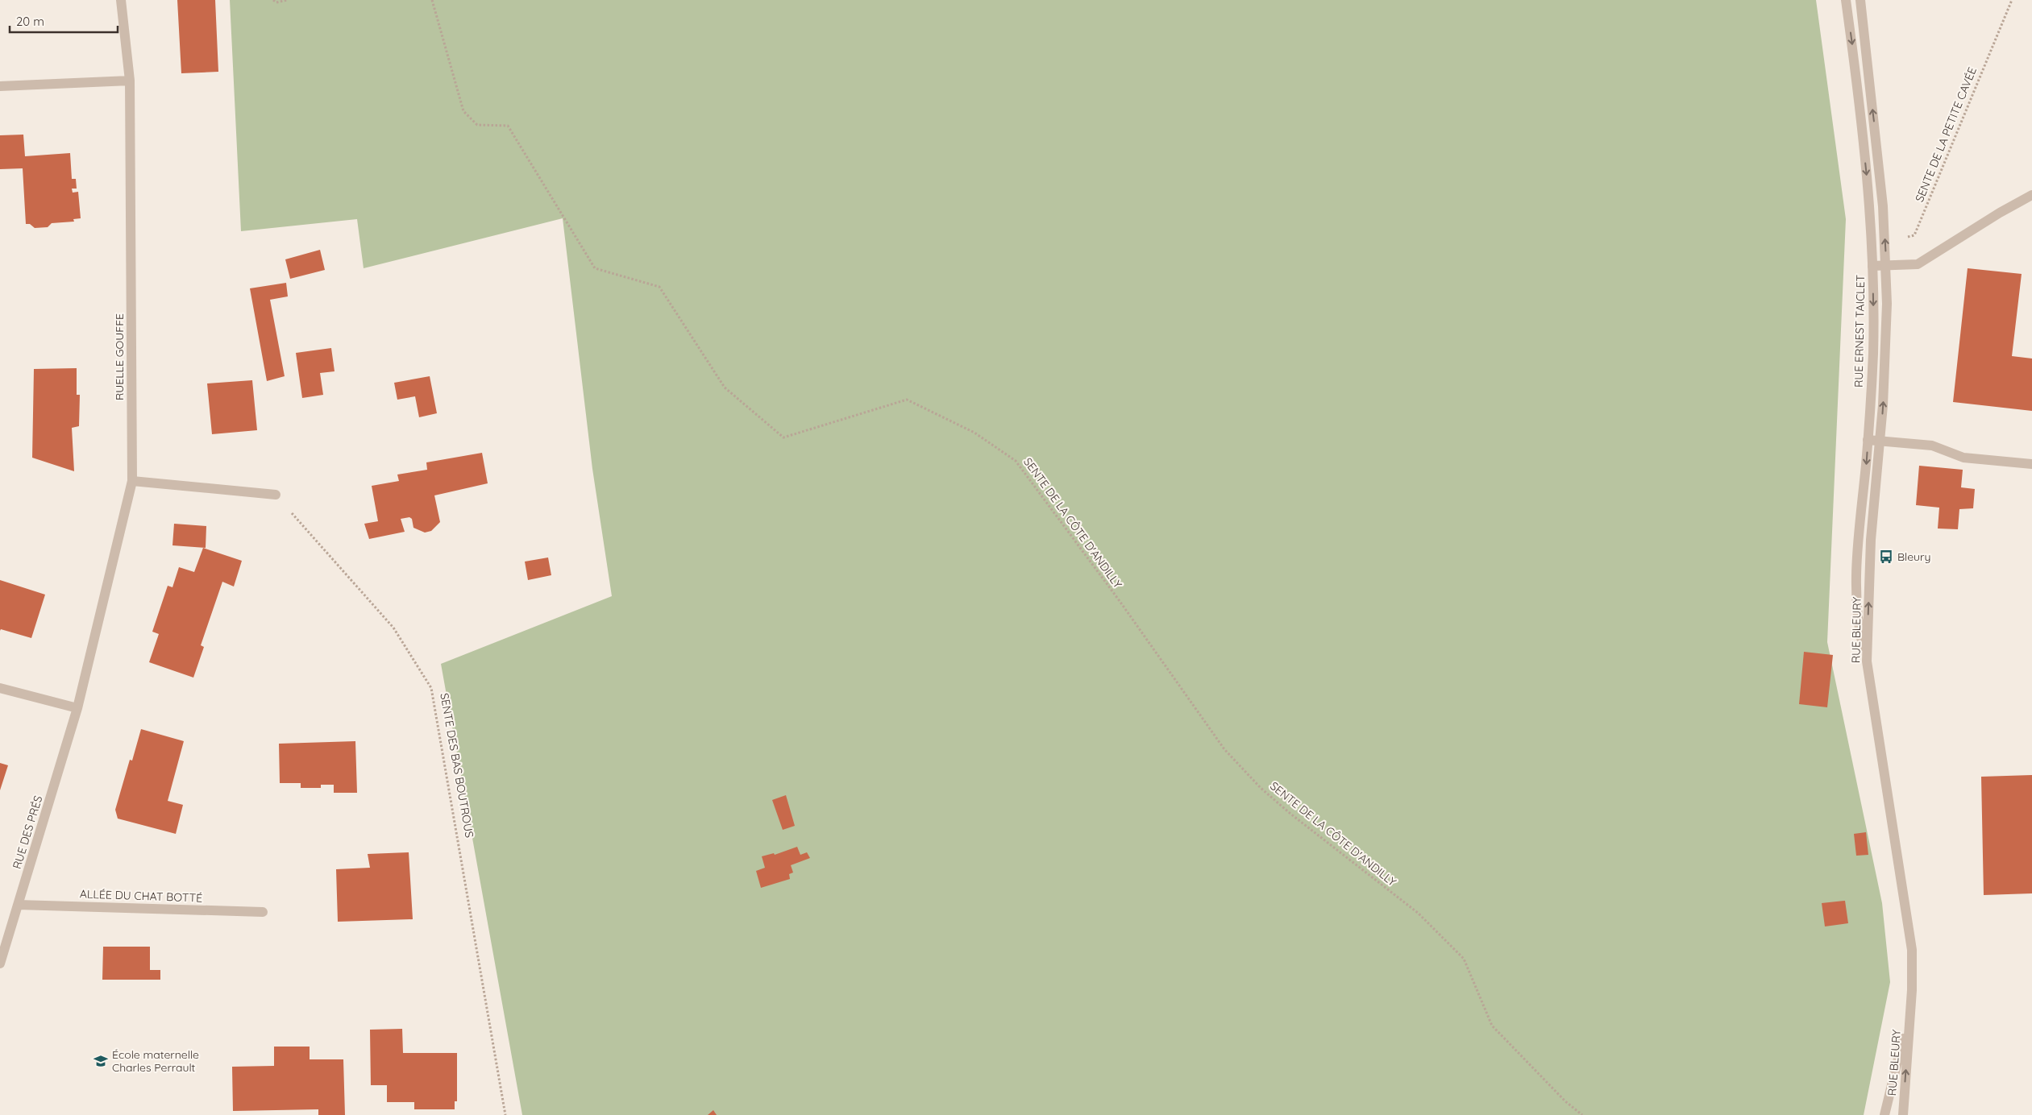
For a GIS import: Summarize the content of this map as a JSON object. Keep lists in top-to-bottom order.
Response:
{
  "streets": {
    "street": [
      "RUE ERNEST TAICLET",
      "RUELLE GOUFFE",
      "RUE BLEURY",
      "RUE DES PRÉS",
      "ALLÉE DU CHAT BOTTÉ"
    ],
    "path": ["SENTE DE LA PETITE CAVÉE", "SENTE DE LA CÔTE D'ANDILLY", "SENTE DES BAS BOUTROUS"]
  },
  "crossings": [
    ["RUE ERNEST TAICLET", "RUE BLEURY"],
    ["RUELLE GOUFFE", "RUE DES PRÉS"],
    ["RUE DES PRÉS", "ALLÉE DU CHAT BOTTÉ"]
  ],
  "one_way": ["RUE BLEURY"],
  "places": {
    "bus stop": ["Bleury"],
    "school or university": ["École maternelle Charles Perrault"]
  },
  "scale_bar": "20 m"
}
